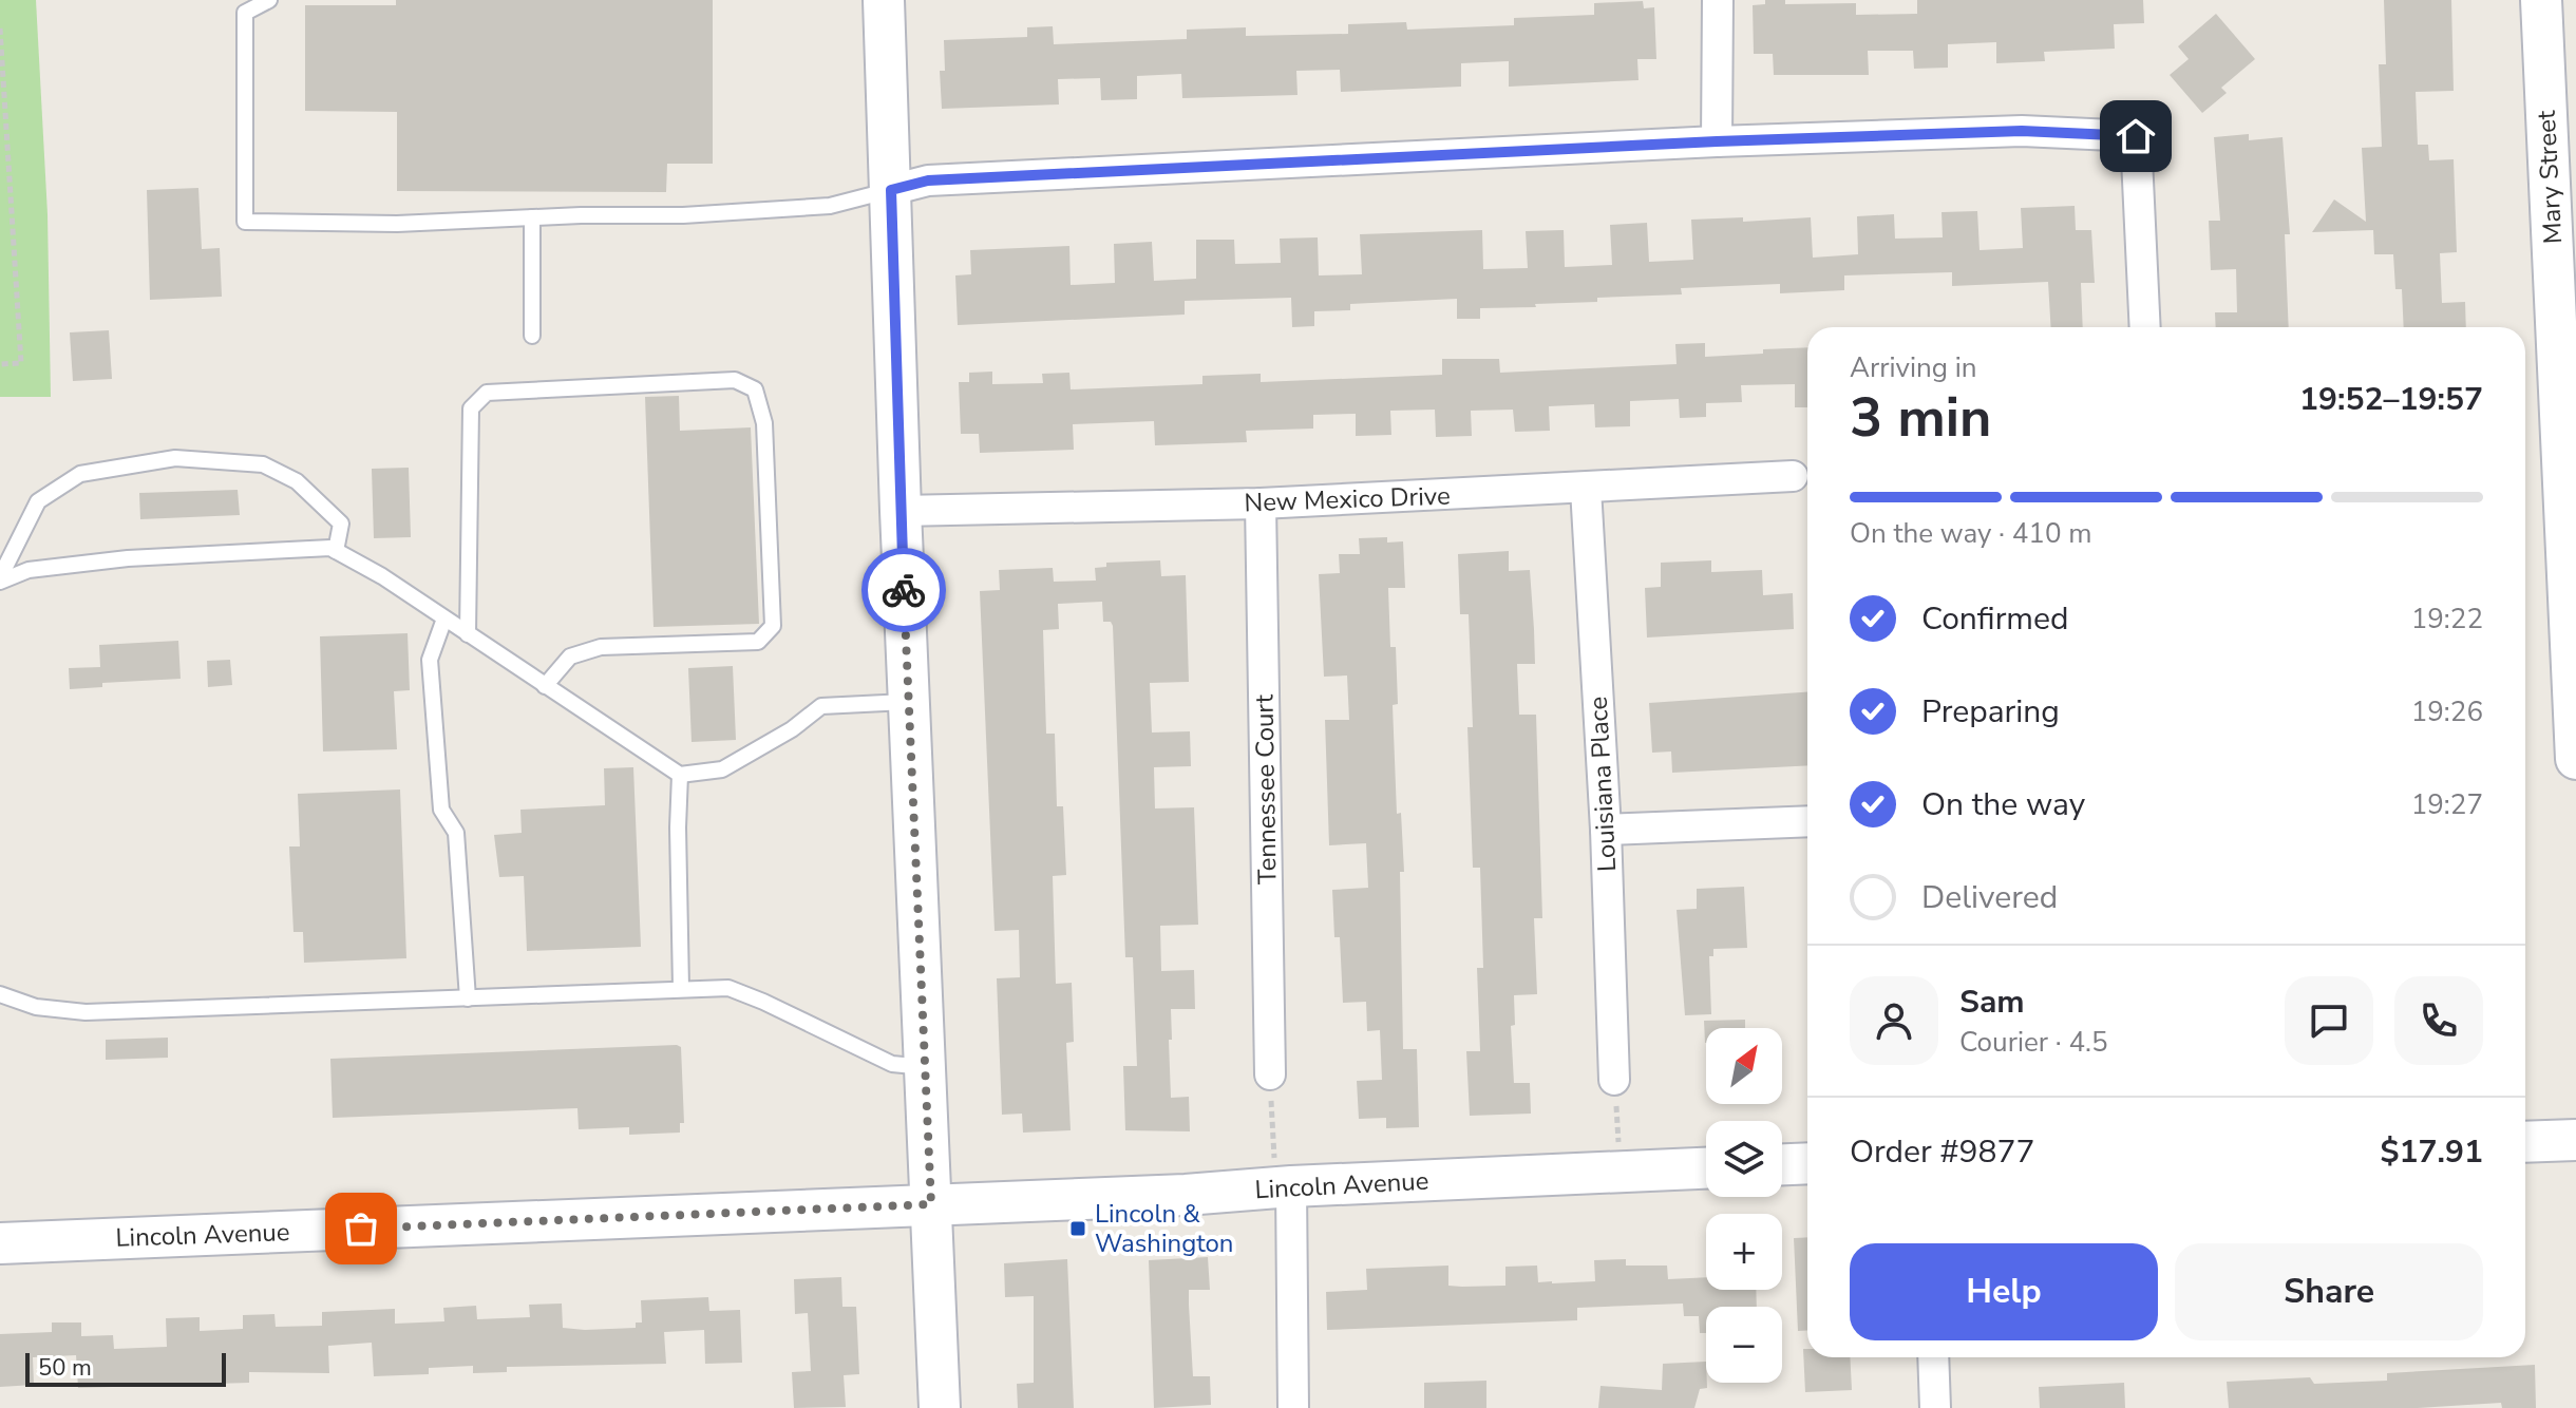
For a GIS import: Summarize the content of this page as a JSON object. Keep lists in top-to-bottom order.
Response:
{
  "streets": {
    "street": [
      "Mary Street",
      "New Mexico Drive",
      "Louisiana Place",
      "Tennessee Court",
      "Lincoln Avenue"
    ]
  },
  "crossings": [
    ["New Mexico Drive", "Louisiana Place"],
    ["New Mexico Drive", "Tennessee Court"]
  ],
  "places": {
    "transit": ["Lincoln & Washington"]
  },
  "scale_bar": "50 m",
  "north": "top right",
  "page": {
    "heading": ["3 min", "Arriving in", "19:52–19:57"],
    "panel": [
      "Sam",
      "Courier · 4.5",
      "Order #9877",
      "$17.91"
    ],
    "bar": "On the way · 410 m",
    "list": [
      ["Confirmed", "19:22"],
      ["Preparing", "19:26"],
      ["On the way", "19:27"],
      "Delivered"
    ],
    "map_buttons": ["+", "−"],
    "buttons": ["Help", "Share"],
    "scale": "50 m"
  }
}
